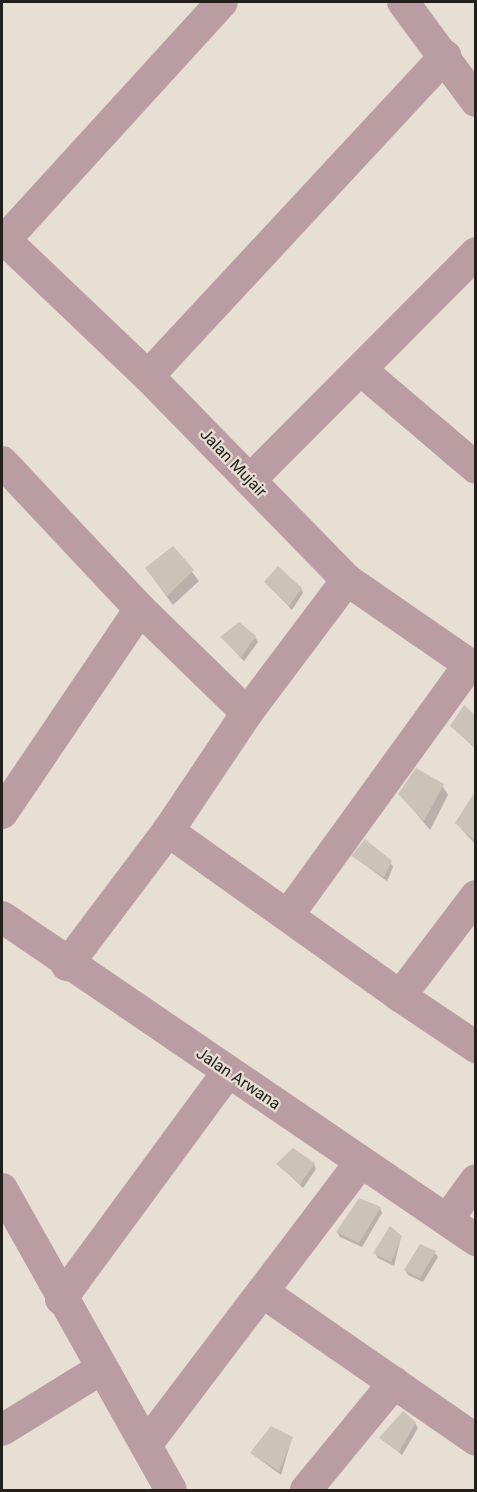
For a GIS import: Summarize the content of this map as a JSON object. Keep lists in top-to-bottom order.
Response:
{
  "streets": {
    "street": ["Jalan Mujair", "Jalan Arwana"]
  }
}
